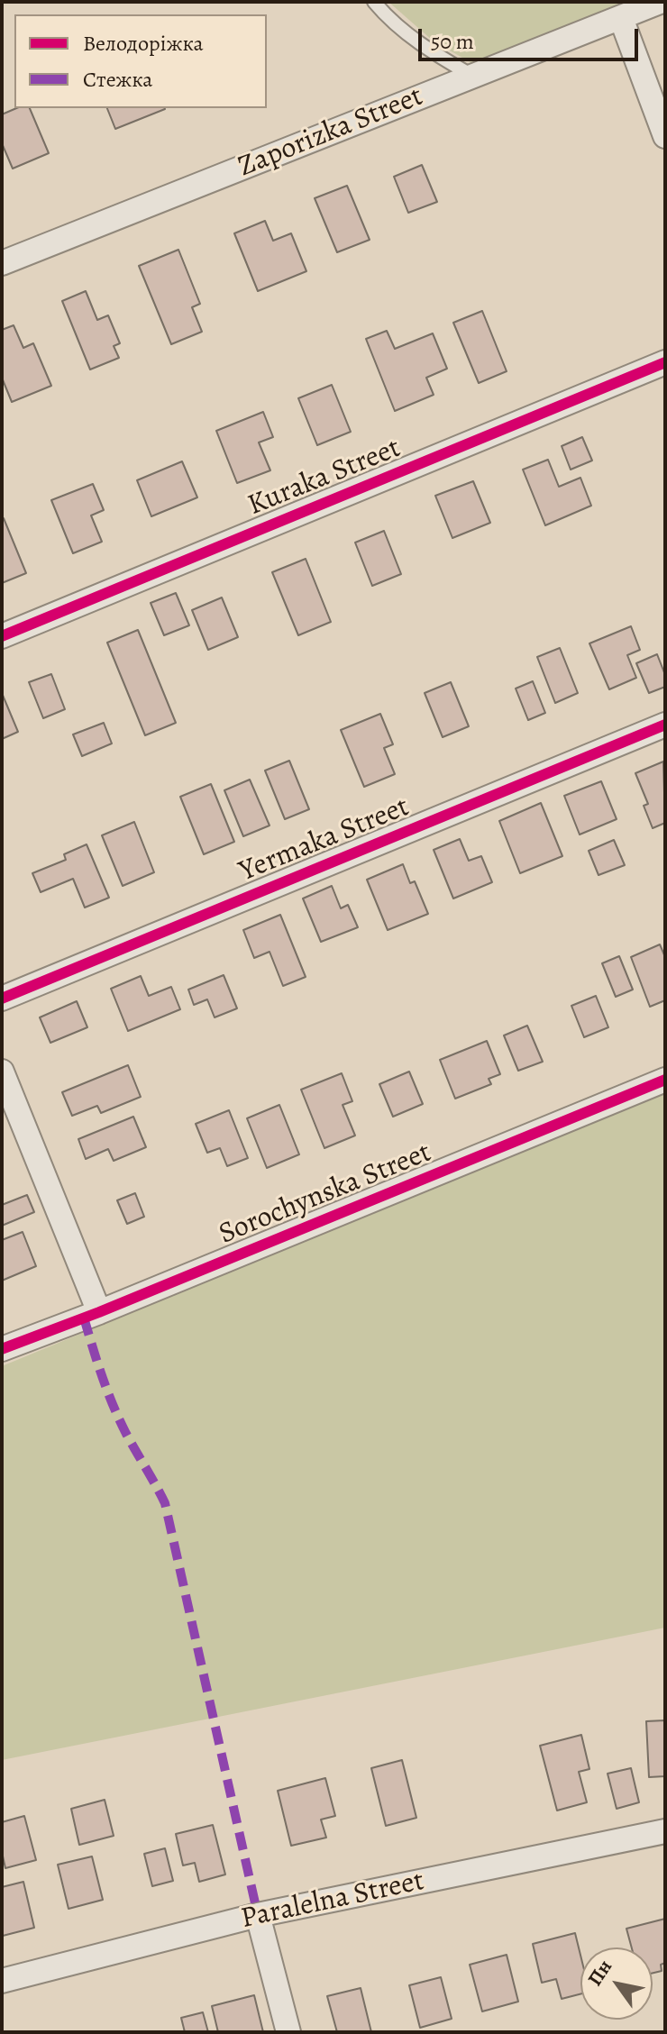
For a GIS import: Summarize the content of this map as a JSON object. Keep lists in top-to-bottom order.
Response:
{
  "streets": {
    "street": [
      "Zaporizka Street",
      "Kuraka Street",
      "Yermaka Street",
      "Sorochynska Street",
      "Paralelna Street"
    ]
  },
  "legend": ["Велодоріжка", "Стежка"],
  "scale_bar": "50 m",
  "north": "top left"
}
